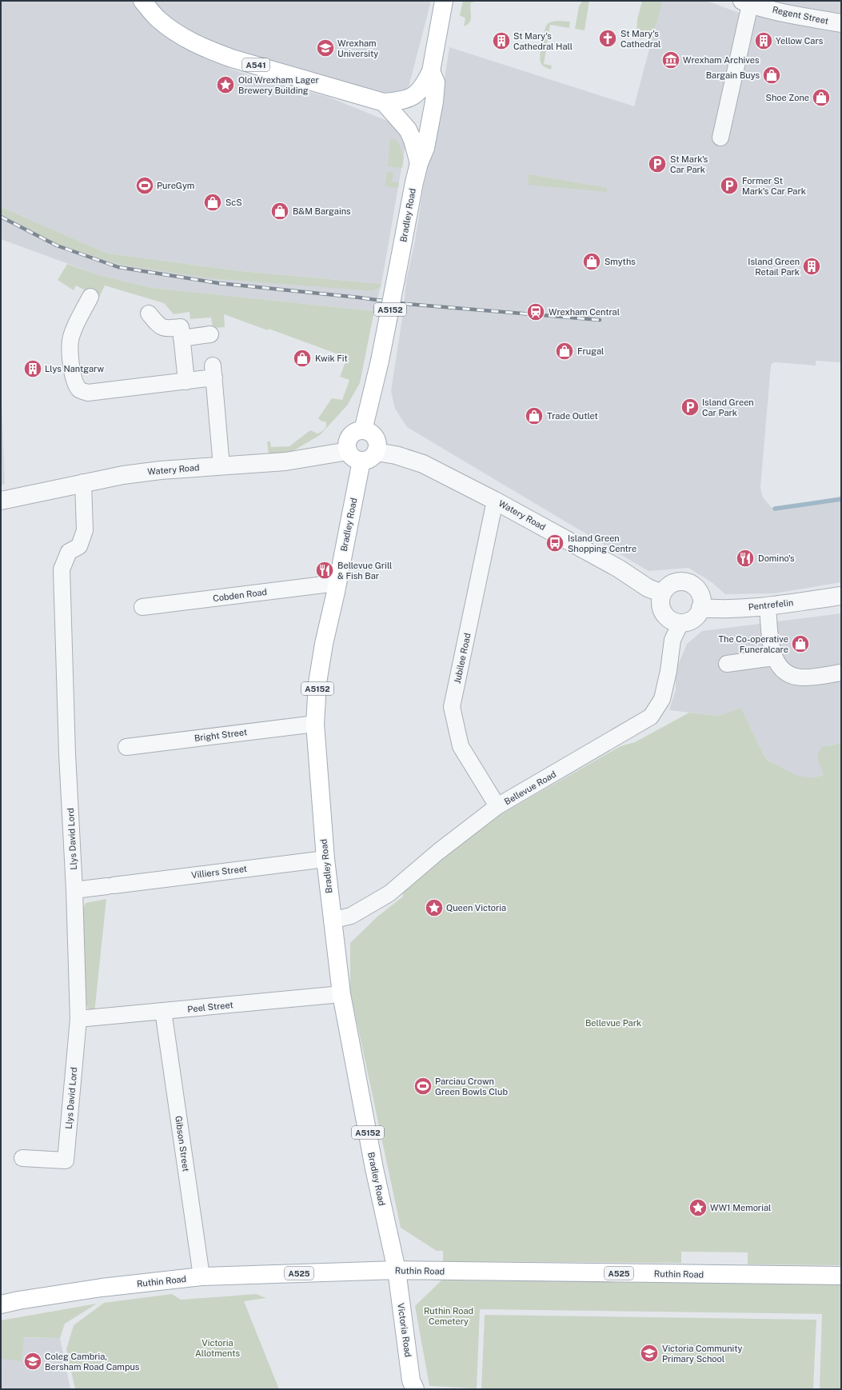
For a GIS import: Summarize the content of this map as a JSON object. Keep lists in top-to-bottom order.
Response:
{
  "streets": {
    "main road": [
      "A541",
      "Bradley Road",
      "A5152",
      "Ruthin Road",
      "A525",
      "Victoria Road"
    ],
    "street": [
      "Regent Street",
      "Watery Road",
      "Cobden Road",
      "Pentrefelin",
      "Jubilee Road",
      "Bright Street",
      "Bellevue Road",
      "Llys David Lord",
      "Villiers Street",
      "Peel Street",
      "Gibson Street"
    ]
  },
  "crossings": [
    ["Bradley Road", "Watery Road"],
    ["Bradley Road", "Cobden Road"],
    ["Bradley Road", "Bright Street"],
    ["Bradley Road", "Bellevue Road"],
    ["Bradley Road", "Villiers Street"],
    ["Bradley Road", "Peel Street"],
    ["Bradley Road", "Ruthin Road"],
    ["Bradley Road", "Victoria Road"],
    ["Watery Road", "Pentrefelin"],
    ["Watery Road", "Jubilee Road"],
    ["Watery Road", "Bellevue Road"],
    ["Watery Road", "Llys David Lord"],
    ["Pentrefelin", "Bellevue Road"],
    ["Jubilee Road", "Bellevue Road"],
    ["Llys David Lord", "Villiers Street"],
    ["Llys David Lord", "Peel Street"],
    ["Peel Street", "Gibson Street"],
    ["Gibson Street", "Ruthin Road"],
    ["Ruthin Road", "Victoria Road"]
  ],
  "parks": ["Bellevue Park", "Ruthin Road Cemetery", "Victoria Allotments"],
  "places": {
    "church": ["St Mary's Cathedral"],
    "building": [
      "St Mary's Cathedral Hall",
      "Yellow Cars",
      "Island Green Retail Park",
      "Llys Nantgarw"
    ],
    "school or university": ["Wrexham University", "Victoria Community Primary School", "Coleg Cambria, Bersham Road Campus"],
    "museum": ["Wrexham Archives"],
    "shop": [
      "Bargain Buys",
      "Shoe Zone",
      "ScS",
      "B&M Bargains",
      "Smyths",
      "Frugal",
      "Kwik Fit",
      "Trade Outlet",
      "The Co-operative Funeralcare"
    ],
    "place": ["Old Wrexham Lager Brewery Building", "Queen Victoria", "WW1 Memorial"],
    "parking": ["St Mark's Car Park", "Former St Mark's Car Park", "Island Green Car Park"],
    "sports": ["PureGym", "Parciau Crown Green Bowls Club"],
    "station": ["Wrexham Central"],
    "bus stop": ["Island Green Shopping Centre"],
    "restaurant": ["Domino's", "Bellevue Grill & Fish Bar"]
  }
}
